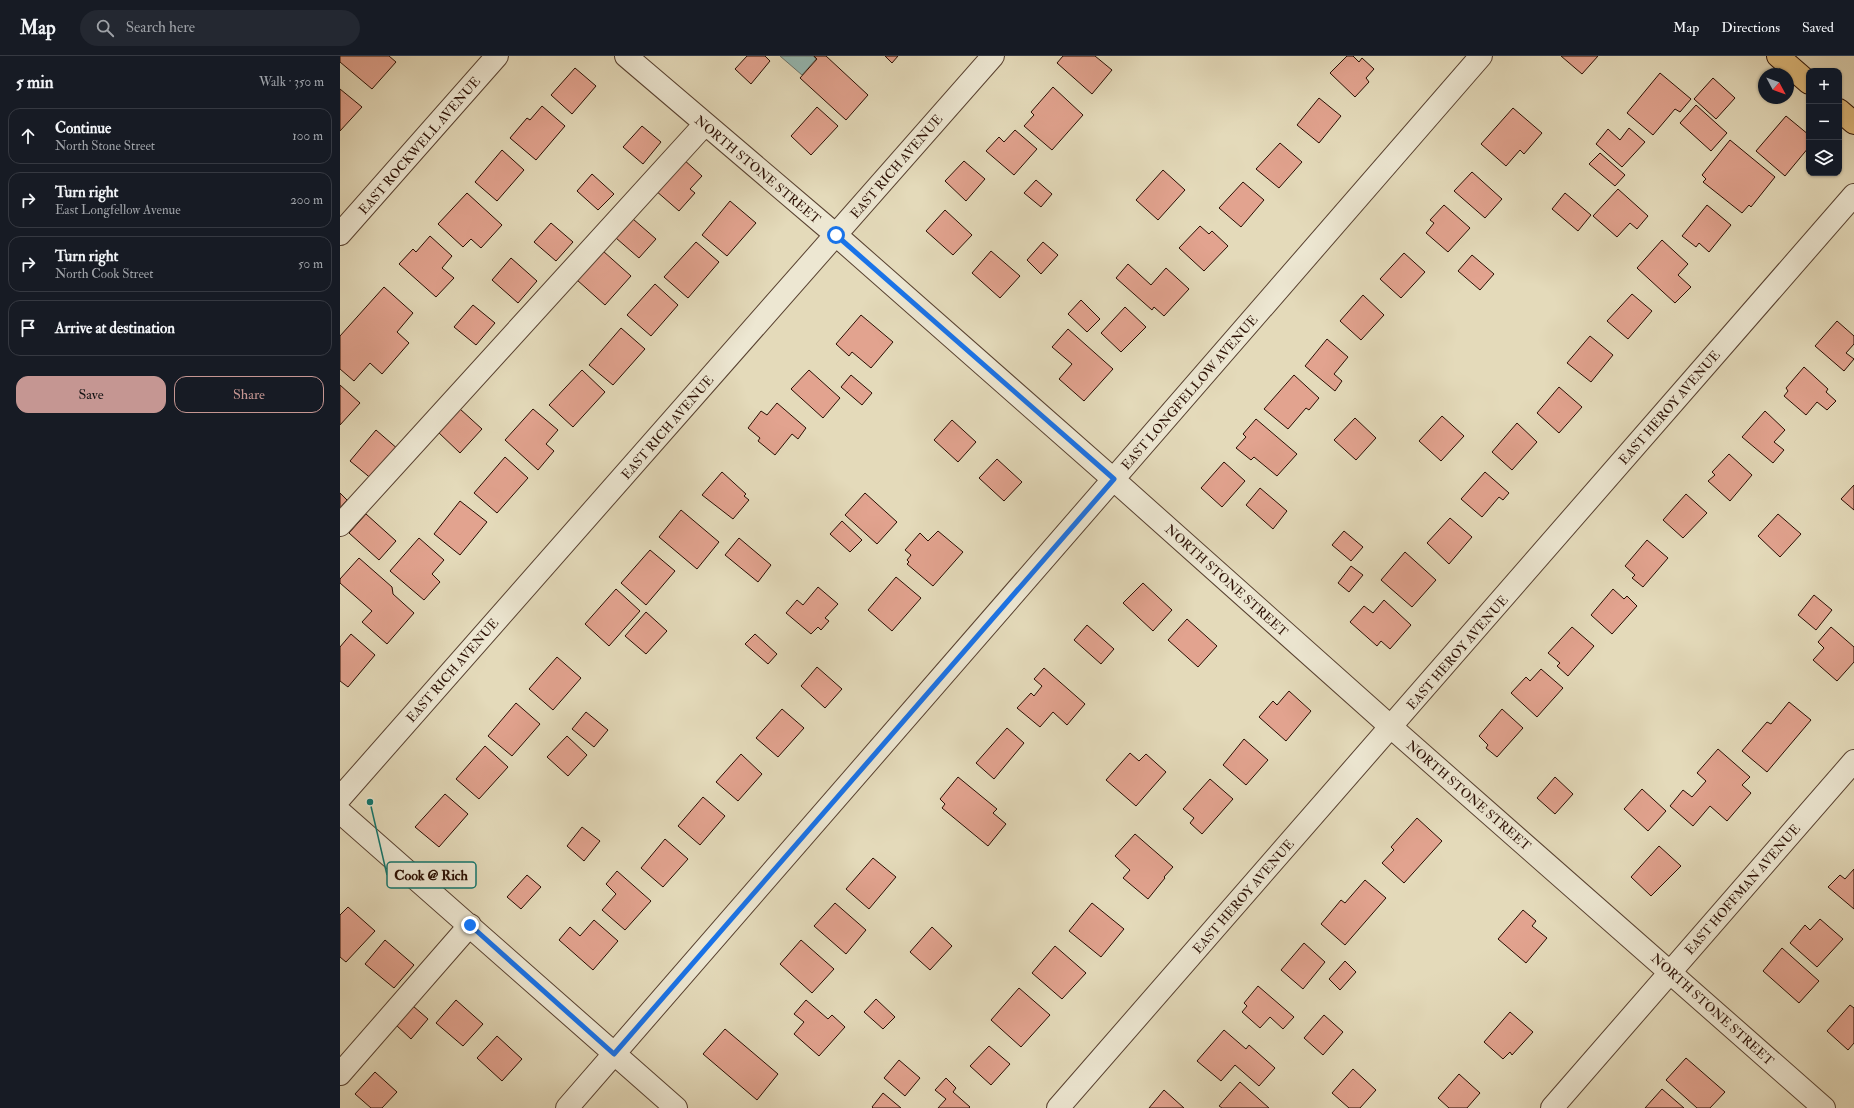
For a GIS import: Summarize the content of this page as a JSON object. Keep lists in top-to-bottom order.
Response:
{
  "streets": {
    "street": [
      "EAST ROCKWELL AVENUE",
      "EAST RICH AVENUE",
      "NORTH STONE STREET",
      "EAST LONGFELLOW AVENUE",
      "EAST HEROY AVENUE",
      "EAST HOFFMAN AVENUE"
    ]
  },
  "crossings": [
    ["EAST RICH AVENUE", "NORTH STONE STREET"],
    ["NORTH STONE STREET", "EAST LONGFELLOW AVENUE"],
    ["NORTH STONE STREET", "EAST HEROY AVENUE"],
    ["NORTH STONE STREET", "EAST HOFFMAN AVENUE"]
  ],
  "places": ["Cook @ Rich"],
  "north": "bottom right",
  "page": {
    "header": "Map",
    "search": "Search here",
    "nav": ["Map", "Directions", "Saved"],
    "heading": ["5 min", "Walk · 350 m"],
    "map_buttons": ["+", "−"],
    "list": [
      ["Continue", "North Stone Street", "100 m"],
      ["Turn right", "East Longfellow Avenue", "200 m"],
      ["Turn right", "North Cook Street", "50 m"],
      "Arrive at destination"
    ],
    "buttons": ["Save", "Share"]
  }
}
